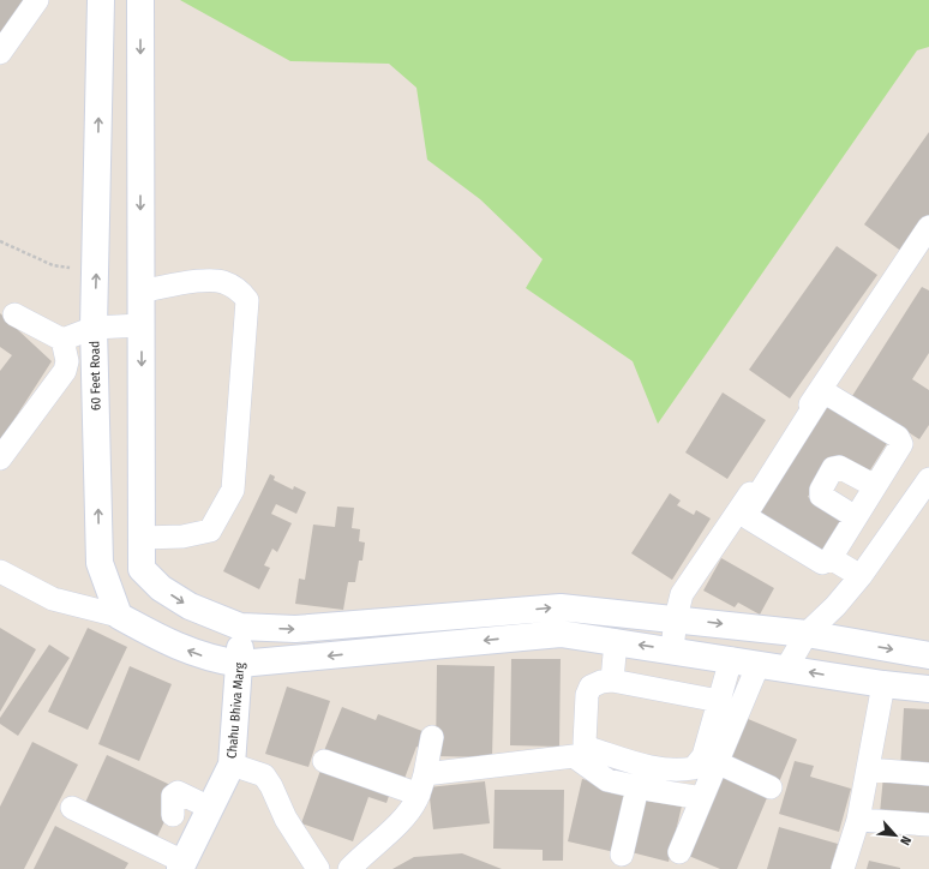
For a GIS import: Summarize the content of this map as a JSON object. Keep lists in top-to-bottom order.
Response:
{
  "streets": {
    "street": ["60 Feet Road", "Chahu Bhiva Marg"]
  },
  "north": "bottom right"
}
